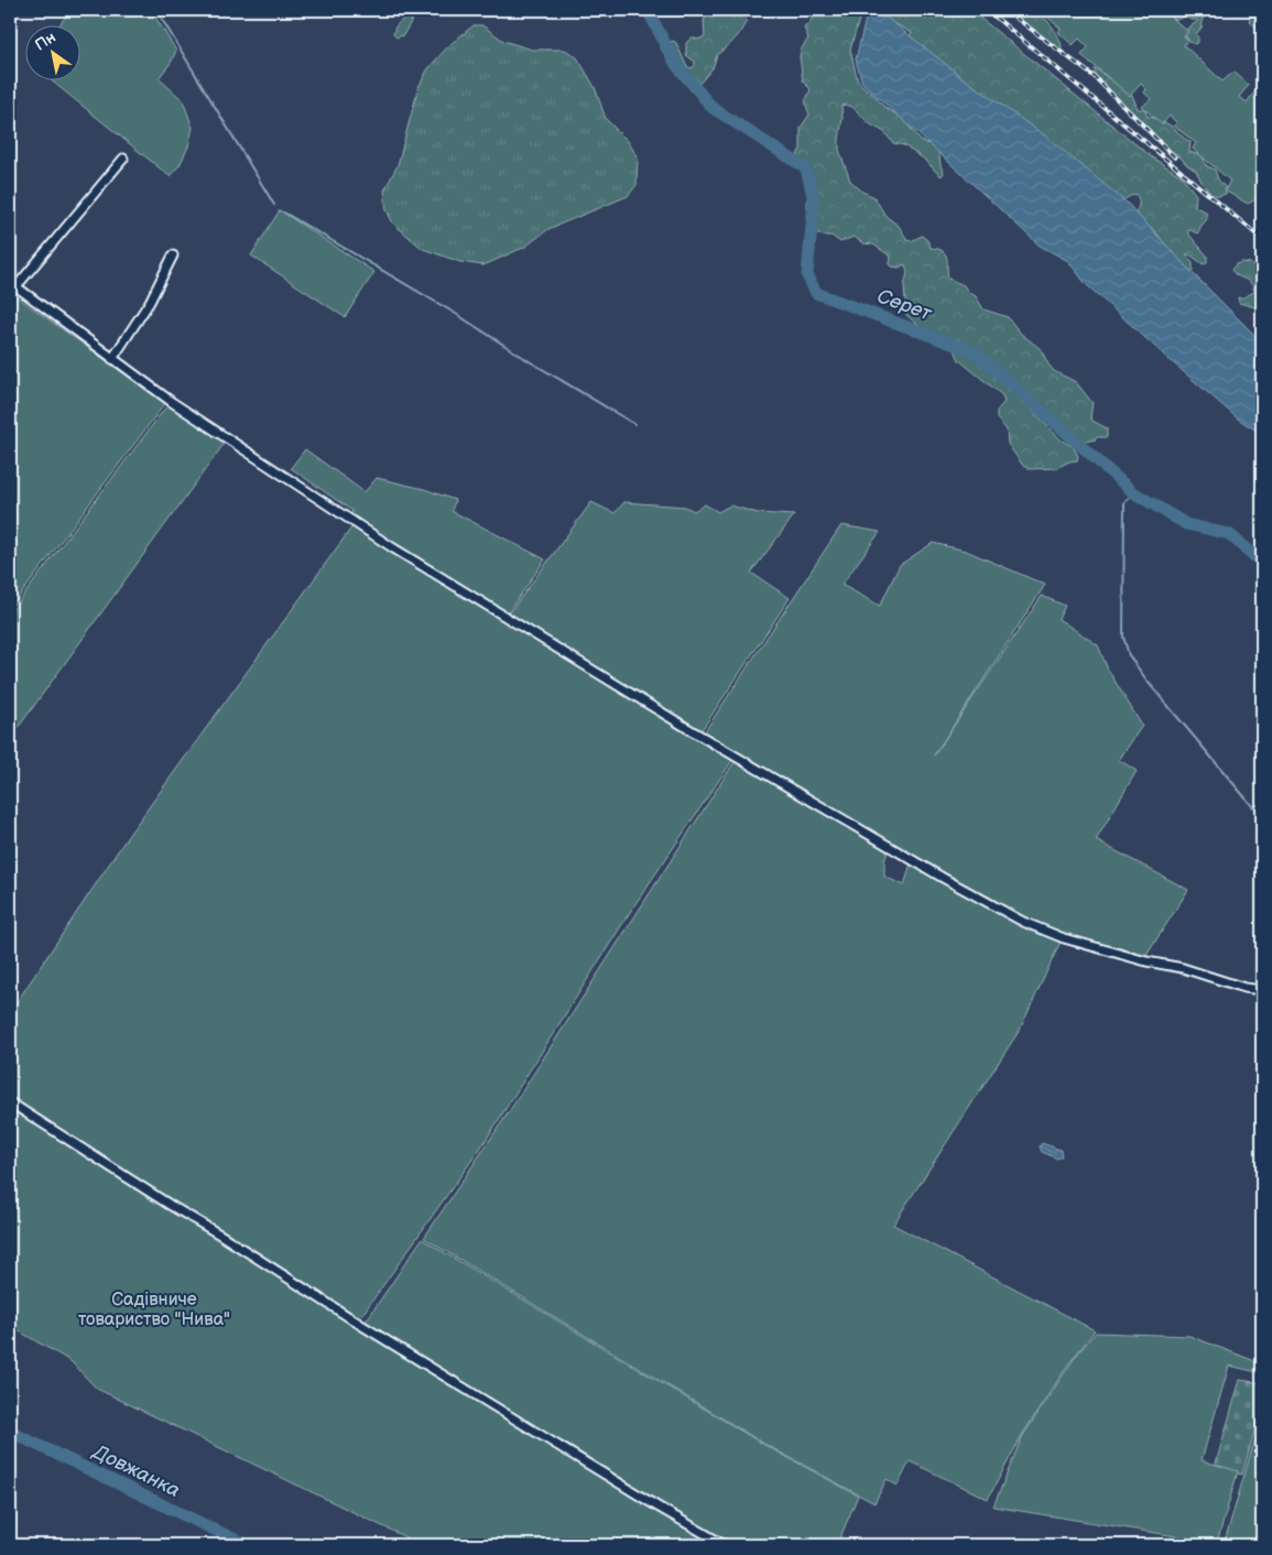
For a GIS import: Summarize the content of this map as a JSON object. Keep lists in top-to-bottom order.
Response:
{
  "water": ["Серет", "Довжанка"],
  "parks": ["Садівниче товариство \"Нива\""],
  "north": "top left"
}
